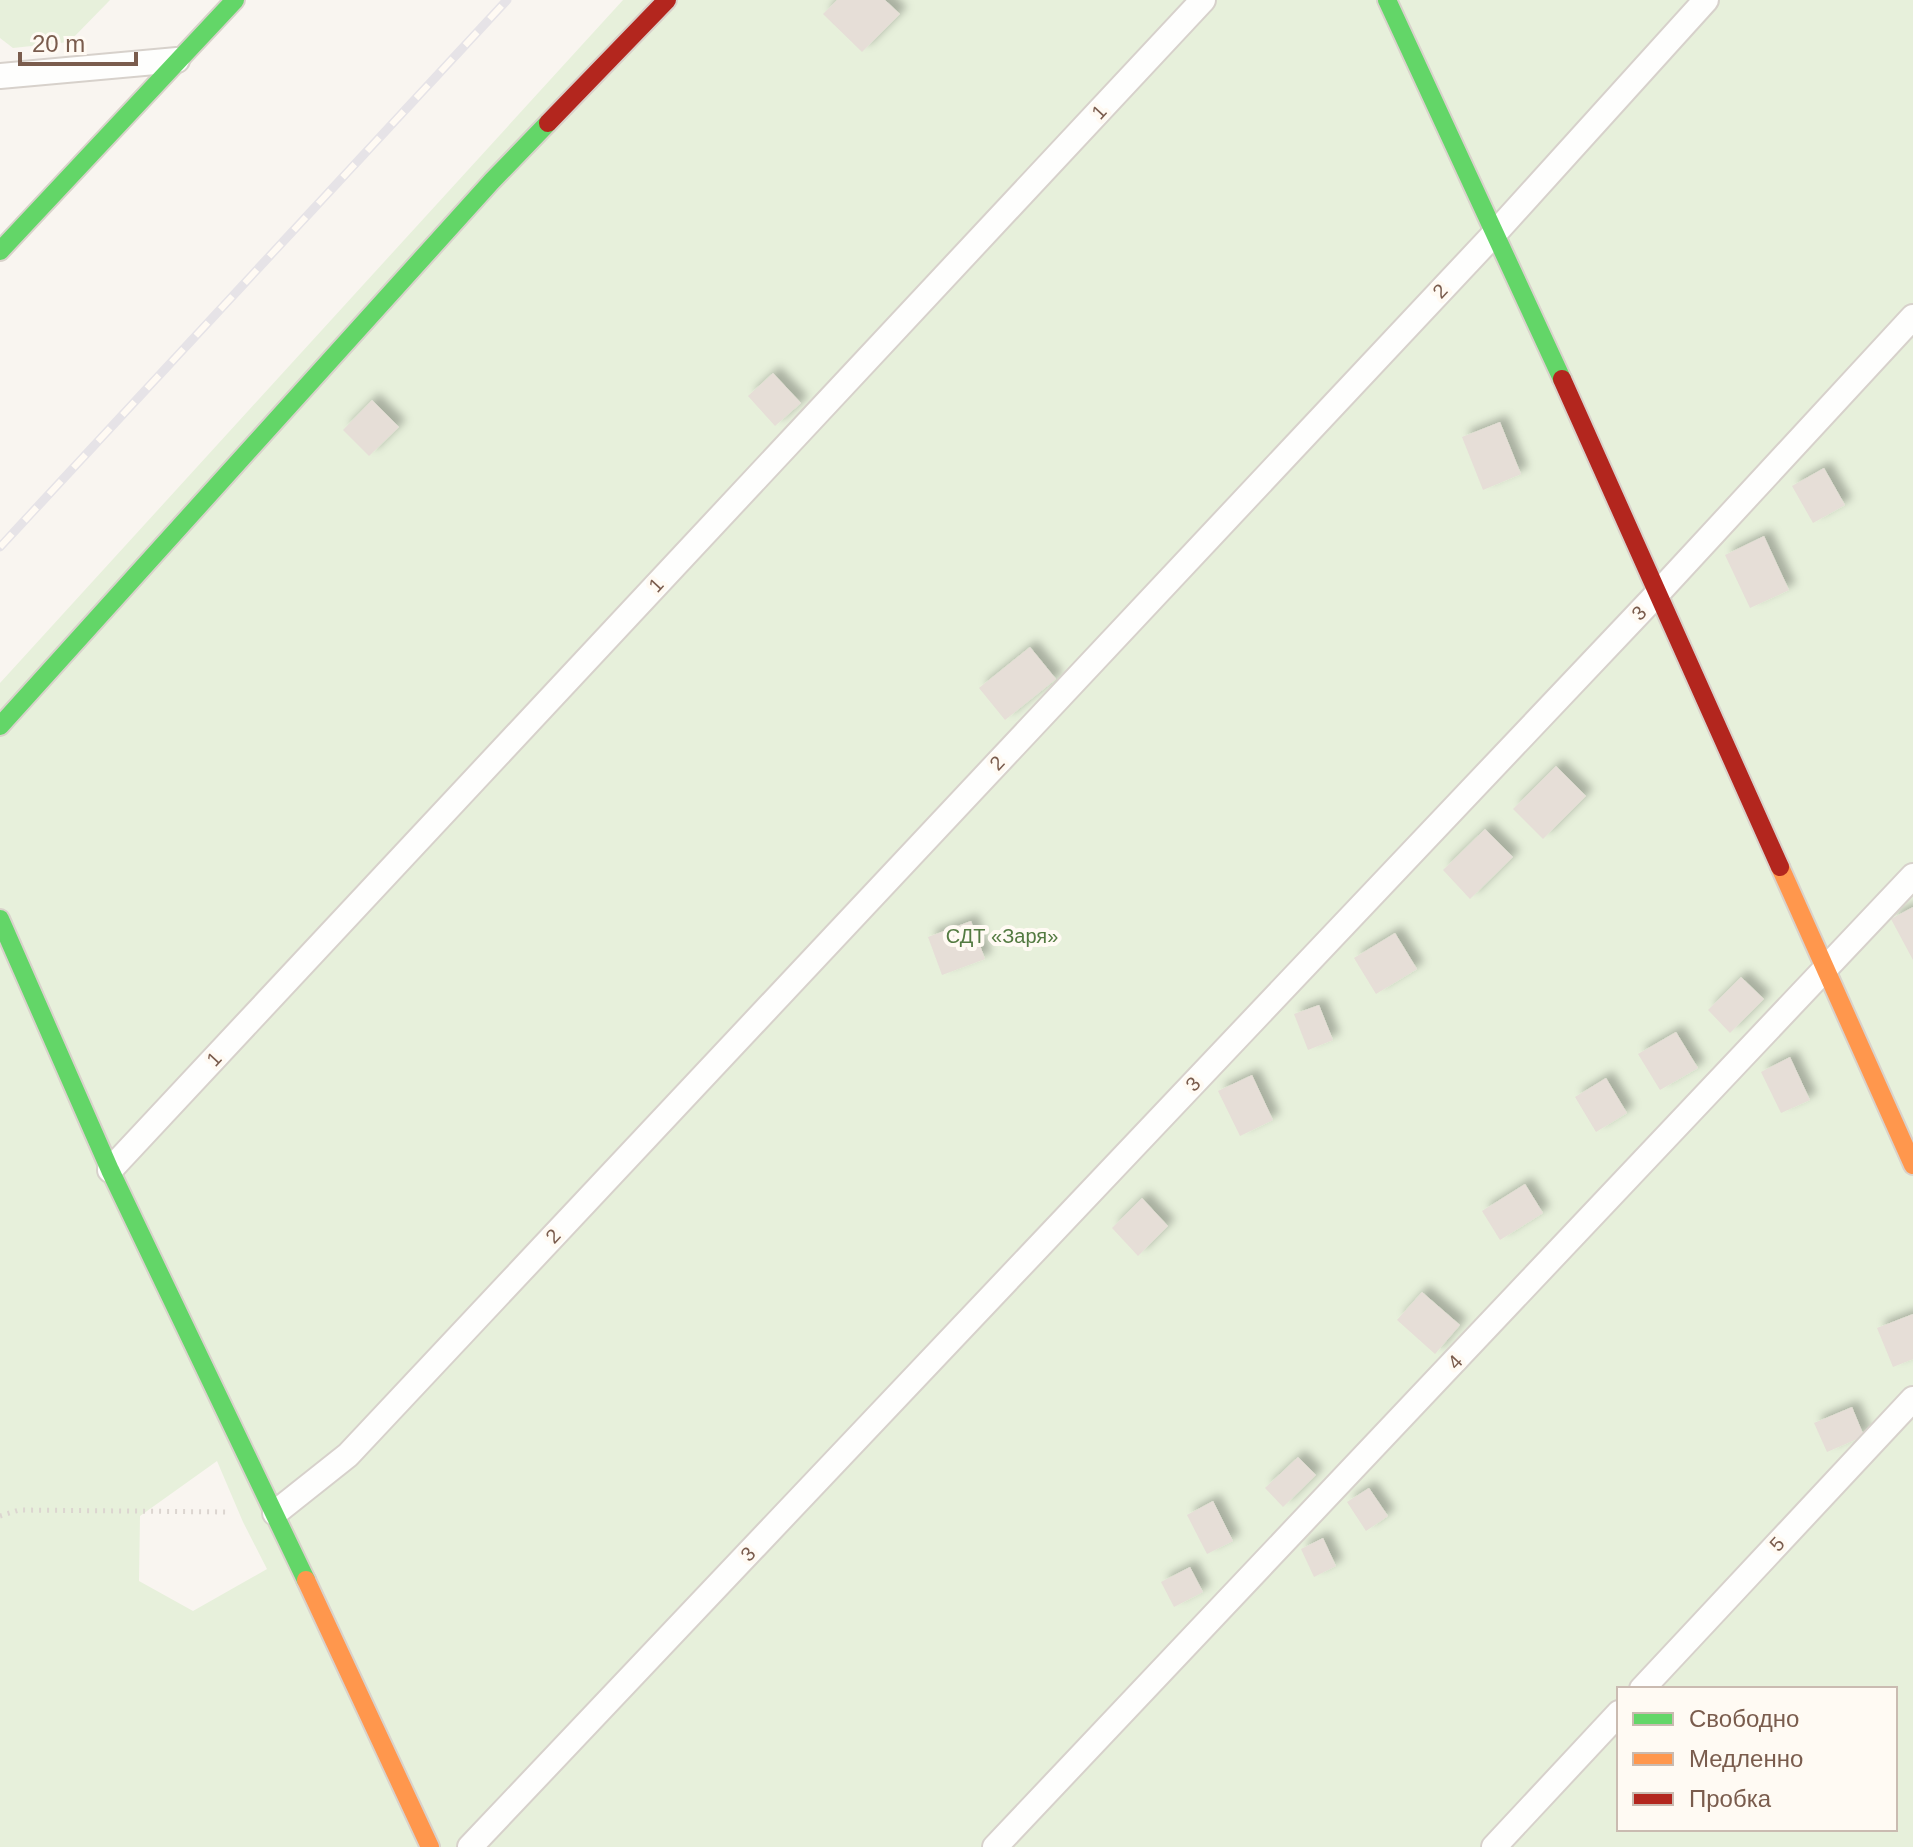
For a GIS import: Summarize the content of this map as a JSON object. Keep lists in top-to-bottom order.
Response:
{
  "streets": {
    "lane": [
      "1",
      "2",
      "3",
      "4",
      "5"
    ]
  },
  "parks": ["СДТ «Заря»"],
  "legend": ["Свободно", "Медленно", "Пробка"],
  "scale_bar": "20 m"
}
